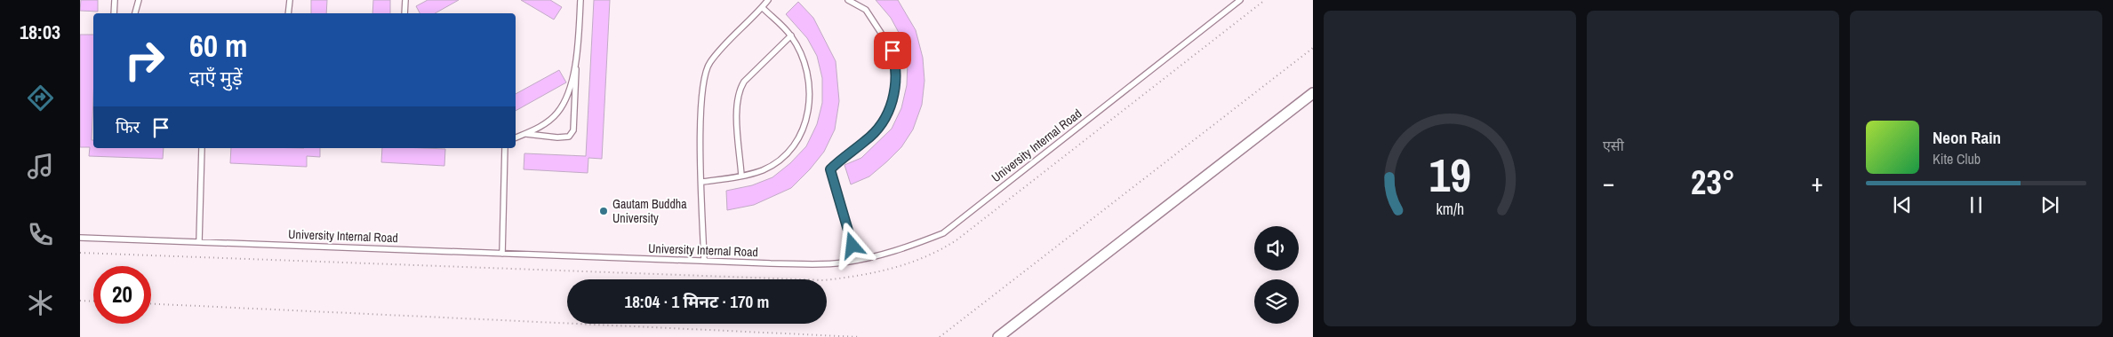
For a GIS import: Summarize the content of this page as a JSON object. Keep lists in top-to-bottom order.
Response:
{
  "streets": {
    "lane": ["University Internal Road"]
  },
  "places": ["Gautam Buddha University"],
  "page": {
    "tabs": "18:03",
    "tile": "एसी",
    "turn": ["60 m", "दाएँ मुड़ें"],
    "then": "फिर",
    "song": ["Neon Rain", "Kite Club"],
    "heat": ["−", "23°", "+"],
    "limit": "20",
    "trip": "18:04 · 1 मिनट · 170 m",
    "gauge": ["19", "km/h"]
  }
}
